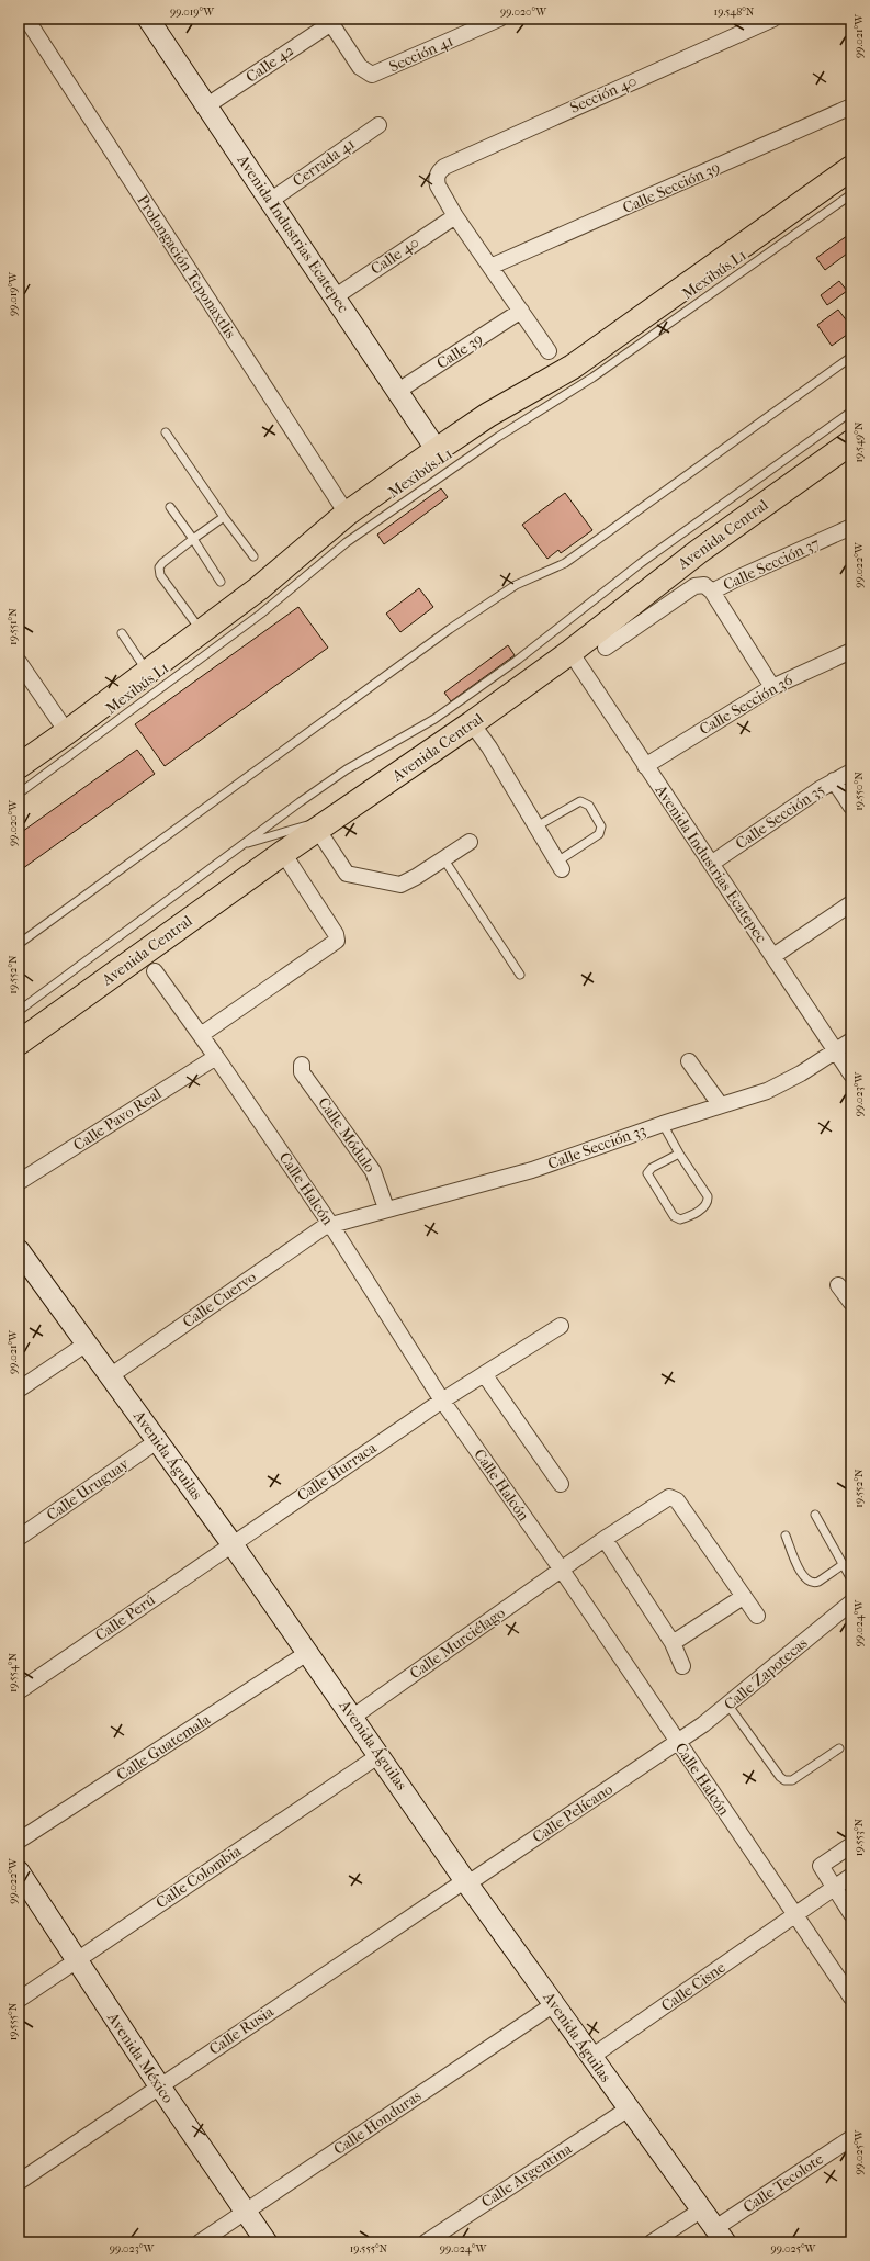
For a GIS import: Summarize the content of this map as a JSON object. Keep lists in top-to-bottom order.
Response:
{
  "streets": {
    "highway": ["Avenida Central"],
    "street": [
      "Sección 41",
      "Calle 42",
      "Sección 40",
      "Cerrada 41",
      "Calle Sección 39",
      "Avenida Industrias Ecatepec",
      "Calle 40",
      "Prolongación Teponaxtlis",
      "Calle 39",
      "Calle Sección 37",
      "Calle Sección 36",
      "Calle Sección 35",
      "Calle Pavo Real",
      "Calle Módulo",
      "Calle Sección 33",
      "Calle Halcón",
      "Calle Cuervo",
      "Avenida Águilas",
      "Calle Hurraca",
      "Calle Uruguay",
      "Calle Perú",
      "Calle Murciélago",
      "Calle Zapotecas",
      "Calle Guatemala",
      "Calle Pelícano",
      "Calle Colombia",
      "Calle Cisne",
      "Calle Rusia",
      "Avenida México",
      "Calle Honduras",
      "Calle Argentina",
      "Calle Tecolote"
    ],
    "lane": ["Mexibús L1"]
  },
  "crossings": [
    ["Sección 41", "Calle 42"],
    ["Calle 42", "Avenida Industrias Ecatepec"],
    ["Sección 40", "Calle 40"],
    ["Cerrada 41", "Avenida Industrias Ecatepec"],
    ["Avenida Industrias Ecatepec", "Calle 40"],
    ["Avenida Industrias Ecatepec", "Calle 39"],
    ["Avenida Industrias Ecatepec", "Avenida Central"],
    ["Avenida Industrias Ecatepec", "Calle Sección 36"],
    ["Avenida Industrias Ecatepec", "Calle Sección 35"],
    ["Avenida Industrias Ecatepec", "Calle Sección 33"],
    ["Calle Pavo Real", "Calle Halcón"],
    ["Calle Módulo", "Calle Sección 33"],
    ["Calle Sección 33", "Calle Halcón"],
    ["Calle Sección 33", "Calle Cuervo"],
    ["Calle Halcón", "Calle Cuervo"],
    ["Calle Halcón", "Calle Hurraca"],
    ["Calle Halcón", "Calle Murciélago"],
    ["Calle Halcón", "Calle Zapotecas"],
    ["Calle Halcón", "Calle Pelícano"],
    ["Calle Halcón", "Calle Cisne"],
    ["Calle Cuervo", "Avenida Águilas"],
    ["Avenida Águilas", "Calle Hurraca"],
    ["Avenida Águilas", "Calle Uruguay"],
    ["Avenida Águilas", "Calle Perú"],
    ["Avenida Águilas", "Calle Murciélago"],
    ["Avenida Águilas", "Calle Guatemala"],
    ["Avenida Águilas", "Calle Pelícano"],
    ["Avenida Águilas", "Calle Colombia"],
    ["Avenida Águilas", "Calle Cisne"],
    ["Avenida Águilas", "Calle Rusia"],
    ["Avenida Águilas", "Calle Honduras"],
    ["Avenida Águilas", "Calle Argentina"],
    ["Avenida Águilas", "Calle Tecolote"],
    ["Calle Hurraca", "Calle Perú"],
    ["Calle Zapotecas", "Calle Pelícano"],
    ["Calle Pelícano", "Calle Rusia"],
    ["Calle Colombia", "Avenida México"],
    ["Calle Rusia", "Avenida México"],
    ["Avenida México", "Calle Honduras"]
  ],
  "coordinates": [
    "99.019°W",
    "99.020°W",
    "19.548°N",
    "99.021°W",
    "19.549°N",
    "99.022°W",
    "19.551°N",
    "19.550°N",
    "19.552°N",
    "99.023°W",
    "99.024°W",
    "19.554°N",
    "19.553°N",
    "19.555°N",
    "99.025°W"
  ]
}
